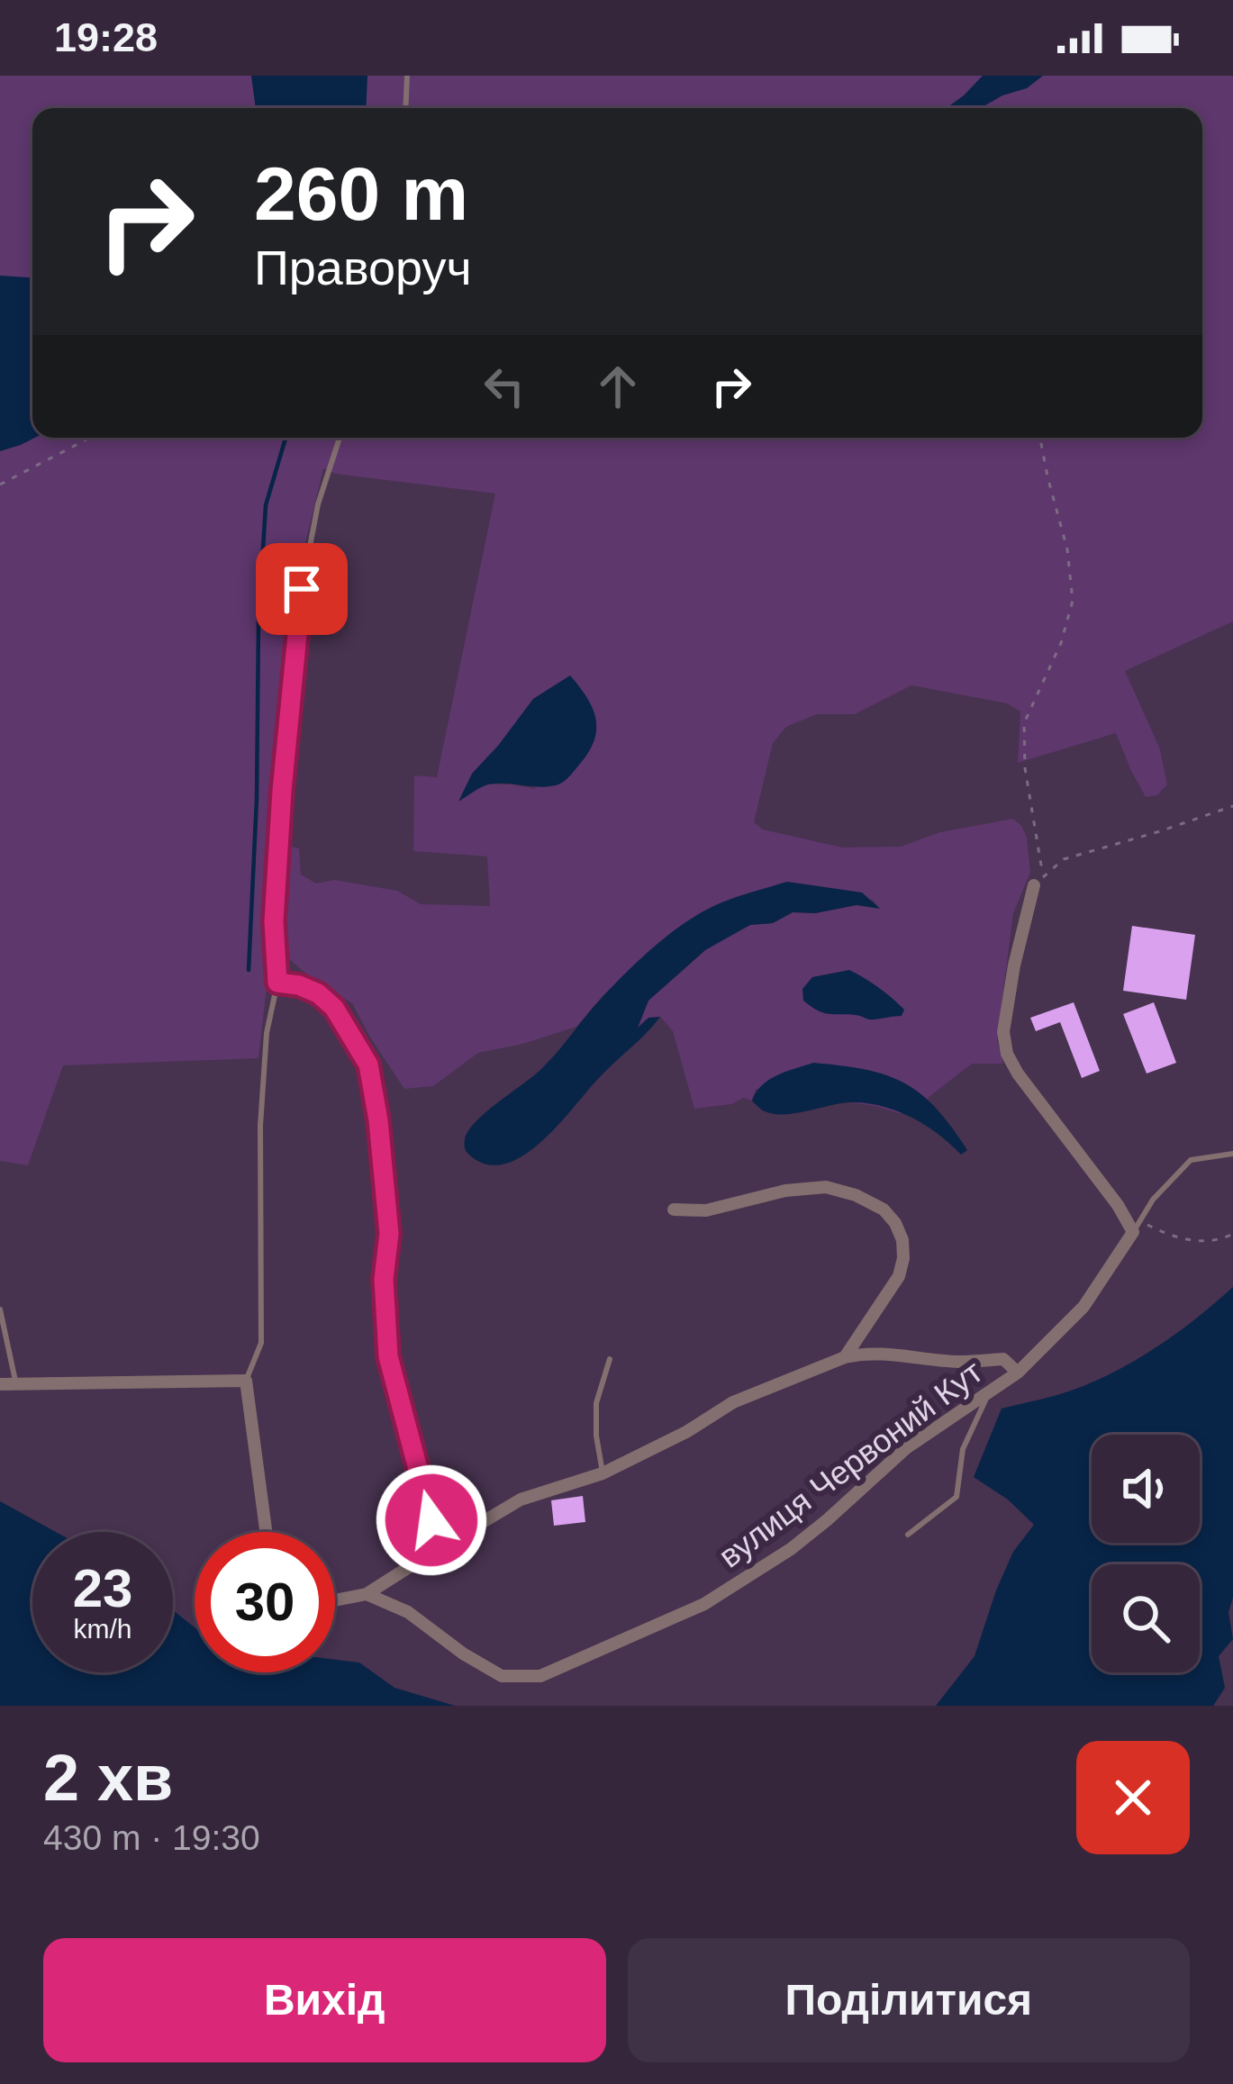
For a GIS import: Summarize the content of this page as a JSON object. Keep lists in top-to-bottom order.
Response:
{
  "streets": {
    "street": ["вулиця Червоний Кут"]
  },
  "page": {
    "status": "19:28",
    "turn": ["260 m", "Праворуч"],
    "speed": "23 km/h",
    "limit": "30",
    "heading": ["2 хв", "430 m · 19:30"],
    "buttons": ["Вихід", "Поділитися"]
  }
}
